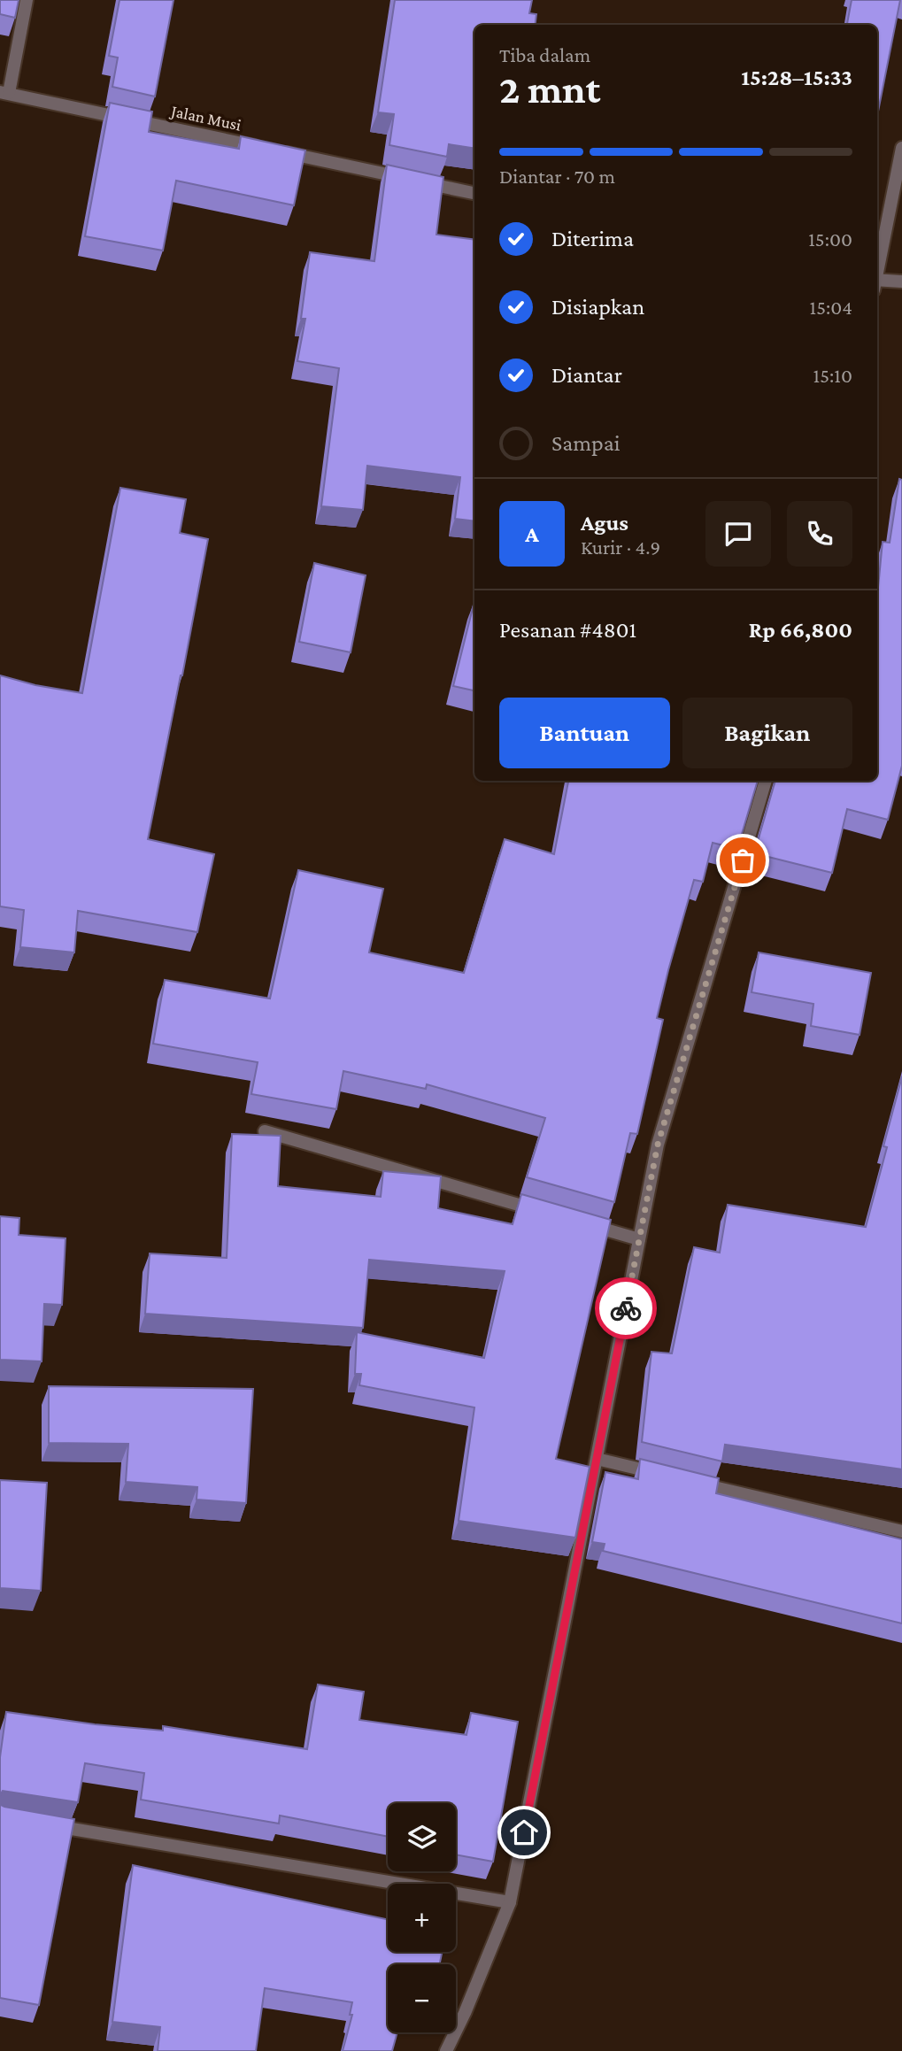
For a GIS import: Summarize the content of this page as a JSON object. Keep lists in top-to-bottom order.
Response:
{
  "streets": {
    "street": ["Jalan Musi"]
  },
  "page": {
    "heading": ["2 mnt", "Tiba dalam", "15:28–15:33"],
    "panel": [
      "Agus",
      "Kurir · 4.9",
      "Pesanan #4801",
      "Rp 66,800"
    ],
    "bar": "Diantar · 70 m",
    "list": [
      ["Diterima", "15:00"],
      ["Disiapkan", "15:04"],
      ["Diantar", "15:10"],
      "Sampai"
    ],
    "round": "A",
    "buttons": ["Bantuan", "Bagikan"],
    "map_buttons": ["+", "−"]
  }
}
